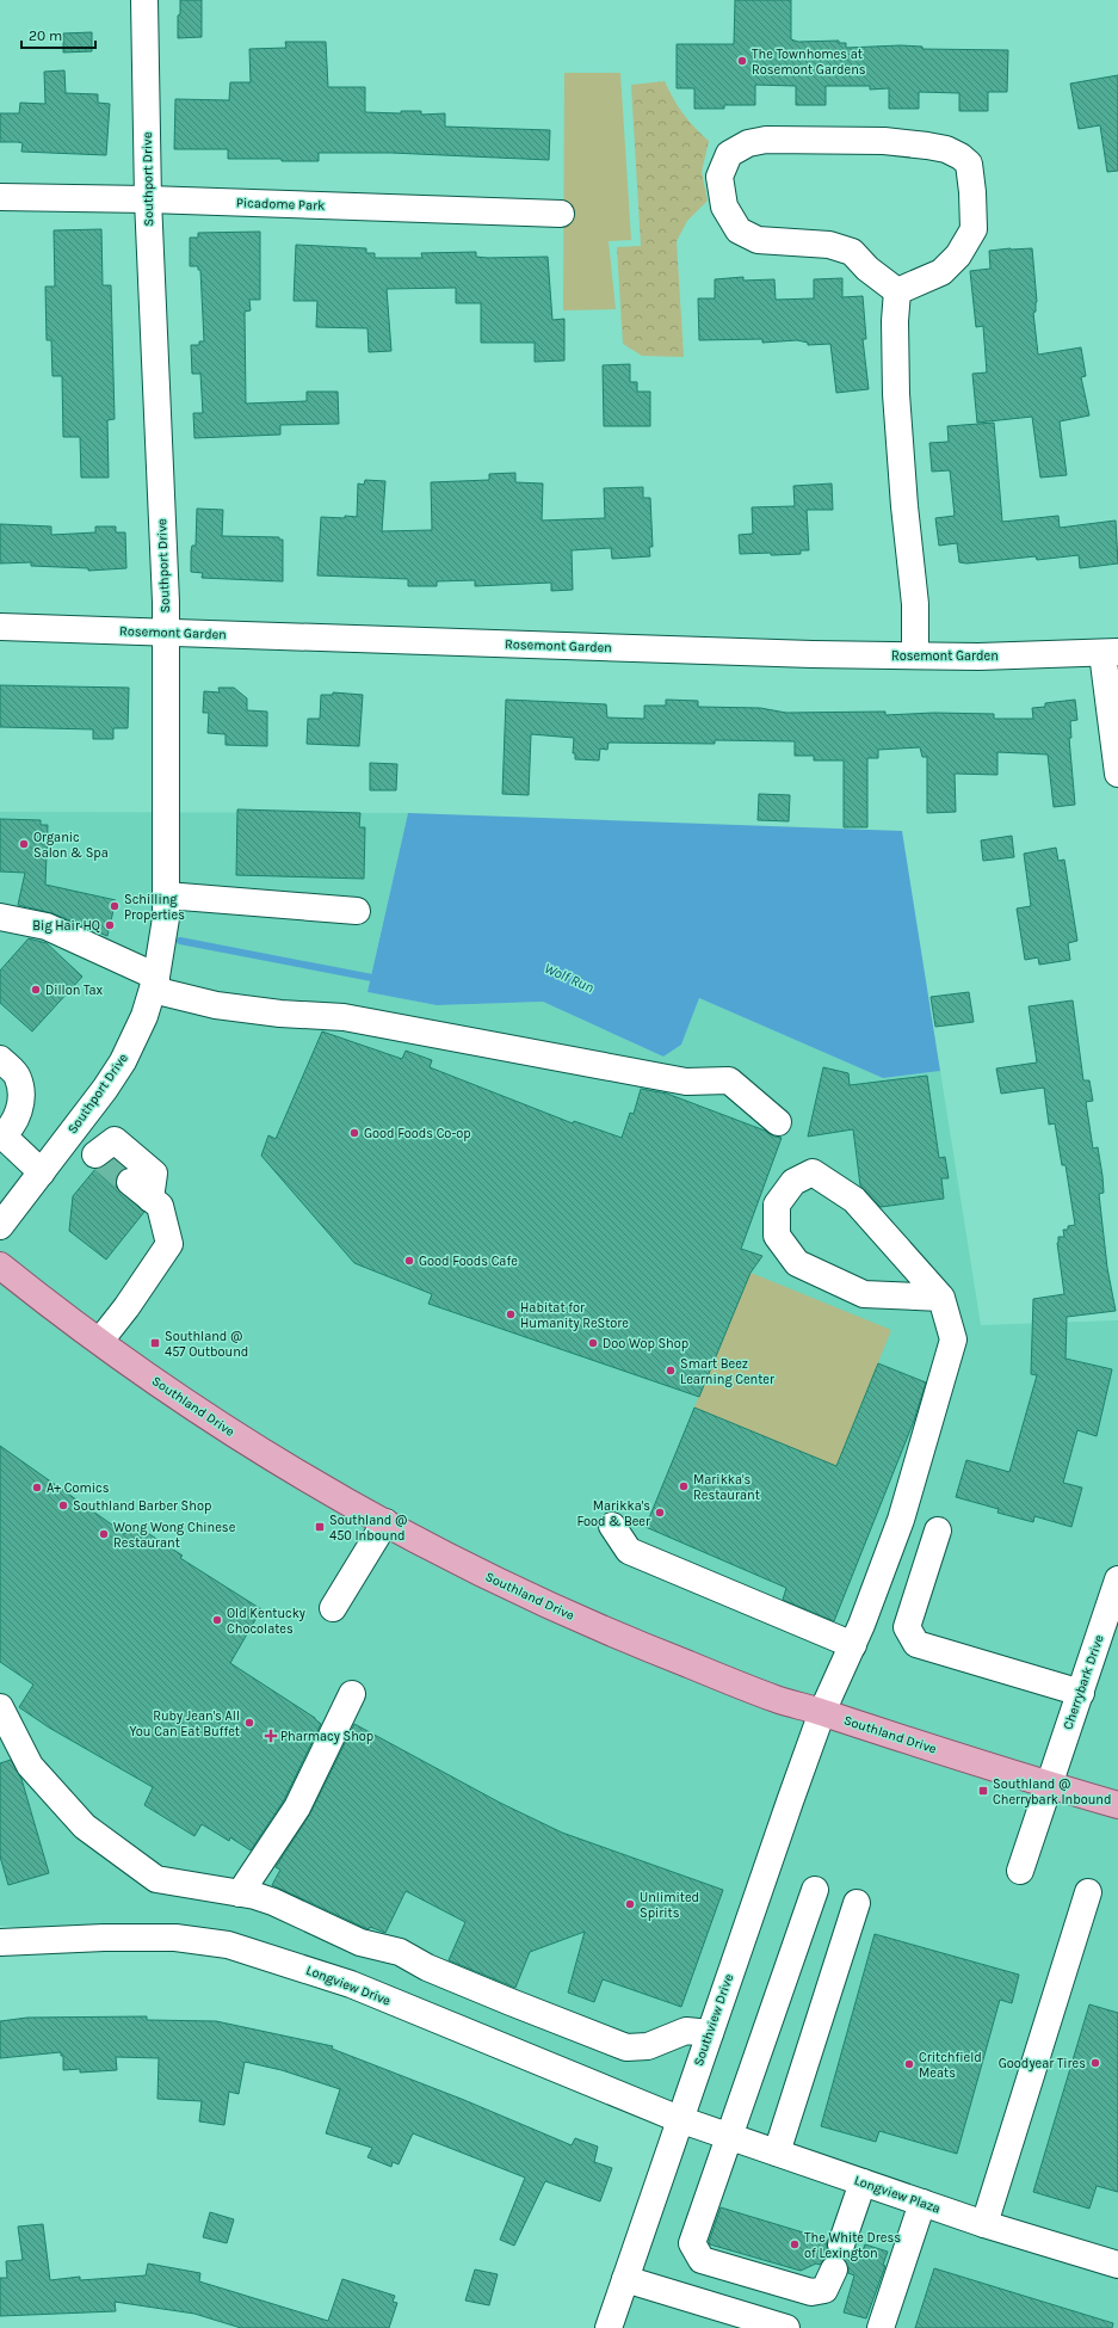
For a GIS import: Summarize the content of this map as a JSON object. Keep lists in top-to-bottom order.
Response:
{
  "streets": {
    "main road": ["Southland Drive"],
    "street": [
      "Southport Drive",
      "Picadome Park",
      "Rosemont Garden",
      "Cherrybark Drive",
      "Longview Drive",
      "Southview Drive",
      "Longview Plaza"
    ]
  },
  "crossings": [
    ["Southport Drive", "Picadome Park"],
    ["Southport Drive", "Rosemont Garden"],
    ["Southland Drive", "Cherrybark Drive"],
    ["Southland Drive", "Southview Drive"],
    ["Longview Drive", "Southview Drive"],
    ["Longview Drive", "Longview Plaza"],
    ["Southview Drive", "Longview Plaza"]
  ],
  "water": ["Wolf Run"],
  "places": {
    "other": [
      "The Townhomes at Rosemont Gardens",
      "Organic Salon & Spa",
      "Schilling Properties",
      "Big Hair HQ",
      "Dillon Tax",
      "Good Foods Co-op",
      "Good Foods Cafe",
      "Habitat for Humanity ReStore",
      "Doo Wop Shop",
      "Smart Beez Learning Center",
      "Marikka's Restaurant",
      "A+ Comics",
      "Southland Barber Shop",
      "Marikka's Food & Beer",
      "Wong Wong Chinese Restaurant",
      "Old Kentucky Chocolates",
      "Ruby Jean's All You Can Eat Buffet",
      "Unlimited Spirits",
      "Goodyear Tires",
      "Critchfield Meats",
      "The White Dress of Lexington"
    ],
    "transit": ["Southland @ 457 Outbound", "Southland @ 450 Inbound", "Southland @ Cherrybark Inbound"],
    "health": ["Pharmacy Shop"]
  },
  "scale_bar": "20 m"
}
